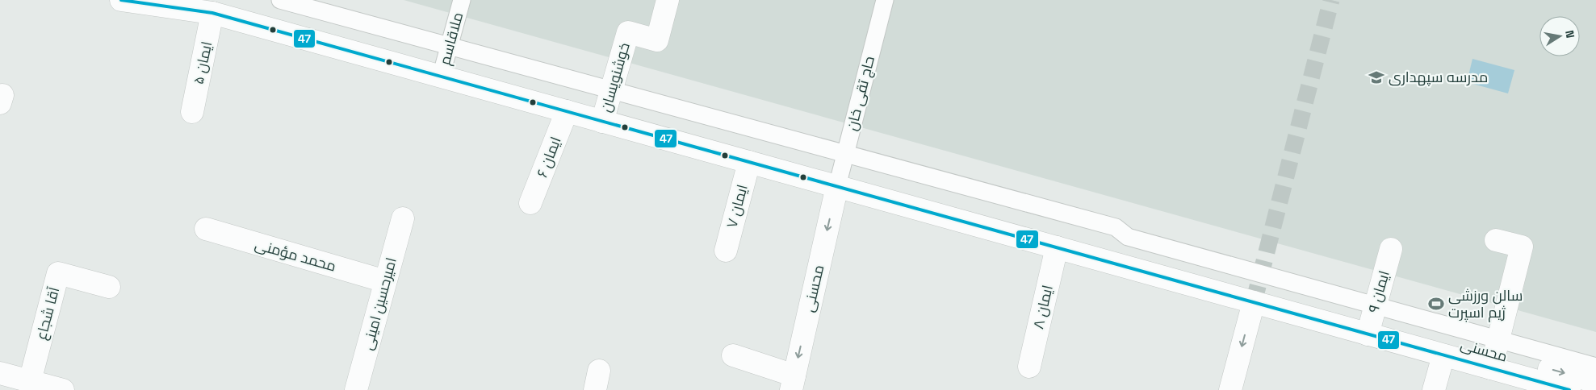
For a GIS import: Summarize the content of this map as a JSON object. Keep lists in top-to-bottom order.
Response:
{
  "streets": {
    "street": [
      "ملاقاسم",
      "ایمان ۵",
      "خوشنویسان",
      "حاج تقی خان",
      "ایمان ۶",
      "ایمان ۷",
      "محمد مؤمنی",
      "محسنی",
      "ایمان ۹",
      "امیرحسین امینی",
      "ایمان ۸",
      "آقا شجاع"
    ]
  },
  "crossings": [
    ["ملاقاسم", "محسنی"],
    ["ایمان ۵", "محسنی"],
    ["خوشنویسان", "محسنی"],
    ["حاج تقی خان", "محسنی"],
    ["ایمان ۶", "محسنی"],
    ["ایمان ۷", "محسنی"],
    ["محمد مؤمنی", "امیرحسین امینی"],
    ["محسنی", "ایمان ۹"],
    ["محسنی", "ایمان ۸"]
  ],
  "places": {
    "school or university": ["مدرسه سپهداری"],
    "sports": ["سالن ورزشی ژیم اسپرت"]
  },
  "lines": ["transit line 47"],
  "north": "right"
}
